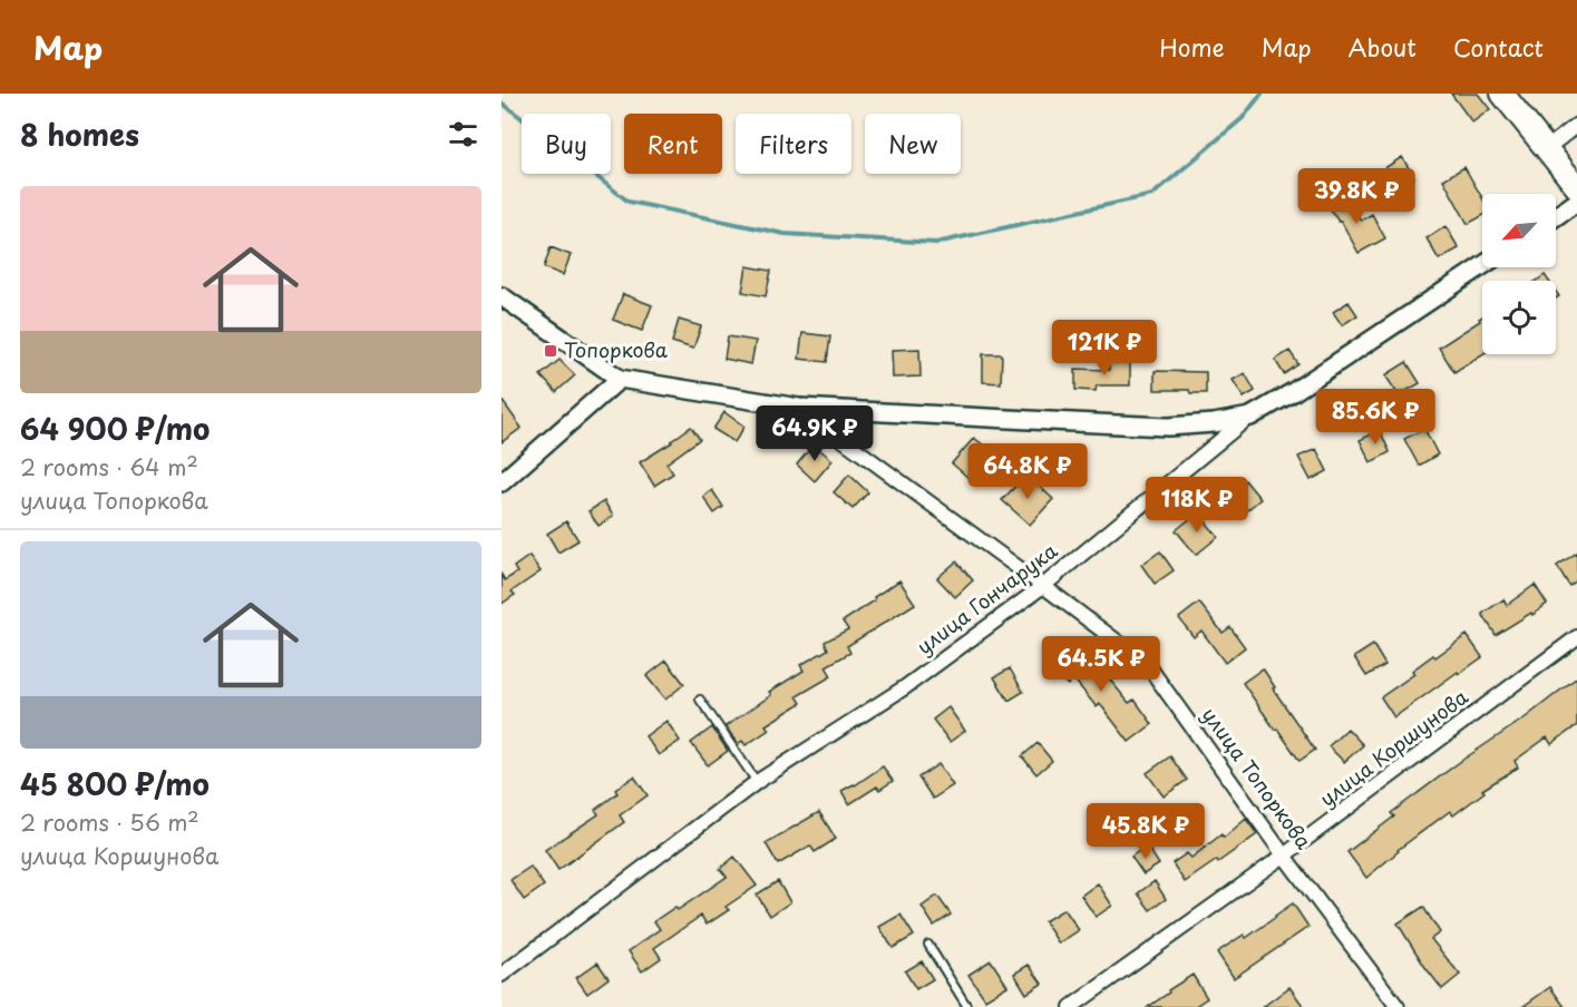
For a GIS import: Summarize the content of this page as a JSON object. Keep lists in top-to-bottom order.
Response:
{
  "streets": {
    "street": ["улица Гончарука", "улица Коршунова", "улица Топоркова"]
  },
  "crossings": [
    ["улица Гончарука", "улица Топоркова"],
    ["улица Коршунова", "улица Топоркова"]
  ],
  "places": {
    "transit": ["Топоркова"]
  },
  "north": "bottom left",
  "page": {
    "header": "Map",
    "nav": [
      "Home",
      "Map",
      "About",
      "Contact"
    ],
    "heading": "8 homes",
    "chip": [
      "Buy",
      "Rent",
      "Filters",
      "New"
    ],
    "price": [
      "39.8K ₽",
      "121K ₽",
      "85.6K ₽",
      "64.9K ₽",
      "64.8K ₽",
      "118K ₽",
      "64.5K ₽",
      "45.8K ₽"
    ],
    "list": [
      {
        "name": "64 900 ₽/mo",
        "note": "2 rooms · 64 m² · улица Топоркова"
      },
      {
        "name": "45 800 ₽/mo",
        "note": "2 rooms · 56 m² · улица Коршунова"
      }
    ]
  }
}
